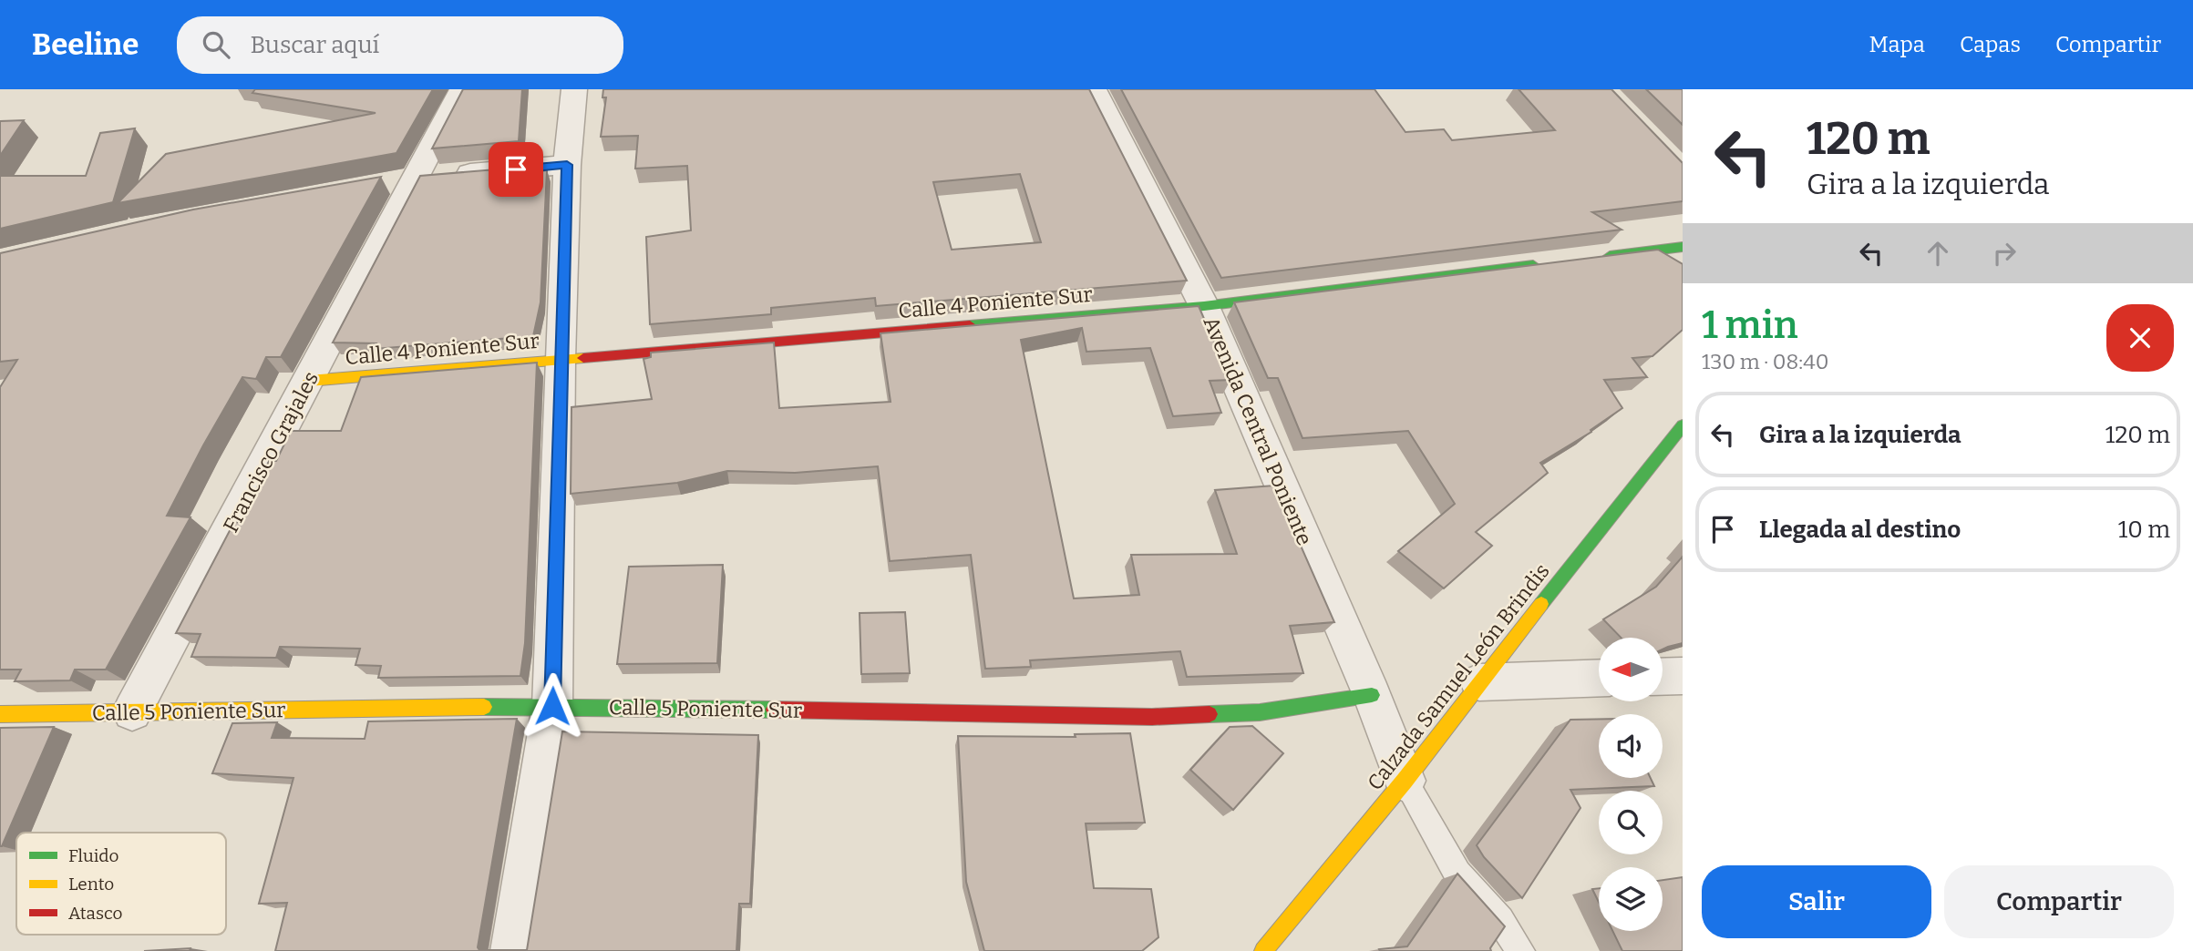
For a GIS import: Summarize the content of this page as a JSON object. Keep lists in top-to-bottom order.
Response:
{
  "streets": {
    "street": [
      "Calle 4 Poniente Sur",
      "Avenida Central Poniente",
      "Francisco Grajales",
      "Calzada Samuel León Brindis",
      "Calle 5 Poniente Sur"
    ]
  },
  "crossings": [
    ["Calle 4 Poniente Sur", "Avenida Central Poniente"],
    ["Calle 4 Poniente Sur", "Francisco Grajales"],
    ["Avenida Central Poniente", "Calzada Samuel León Brindis"],
    ["Avenida Central Poniente", "Calle 5 Poniente Sur"],
    ["Francisco Grajales", "Calle 5 Poniente Sur"]
  ],
  "legend": ["Fluido", "Lento", "Atasco"],
  "north": "left",
  "page": {
    "header": "Beeline",
    "search": "Buscar aquí",
    "nav": ["Mapa", "Capas", "Compartir"],
    "turn": ["120 m", "Gira a la izquierda"],
    "heading": ["1 min", "130 m · 08:40"],
    "list": [
      {
        "name": "Gira a la izquierda",
        "value": "120 m"
      },
      {
        "name": "Llegada al destino",
        "value": "10 m"
      }
    ],
    "buttons": ["Salir", "Compartir"]
  }
}
